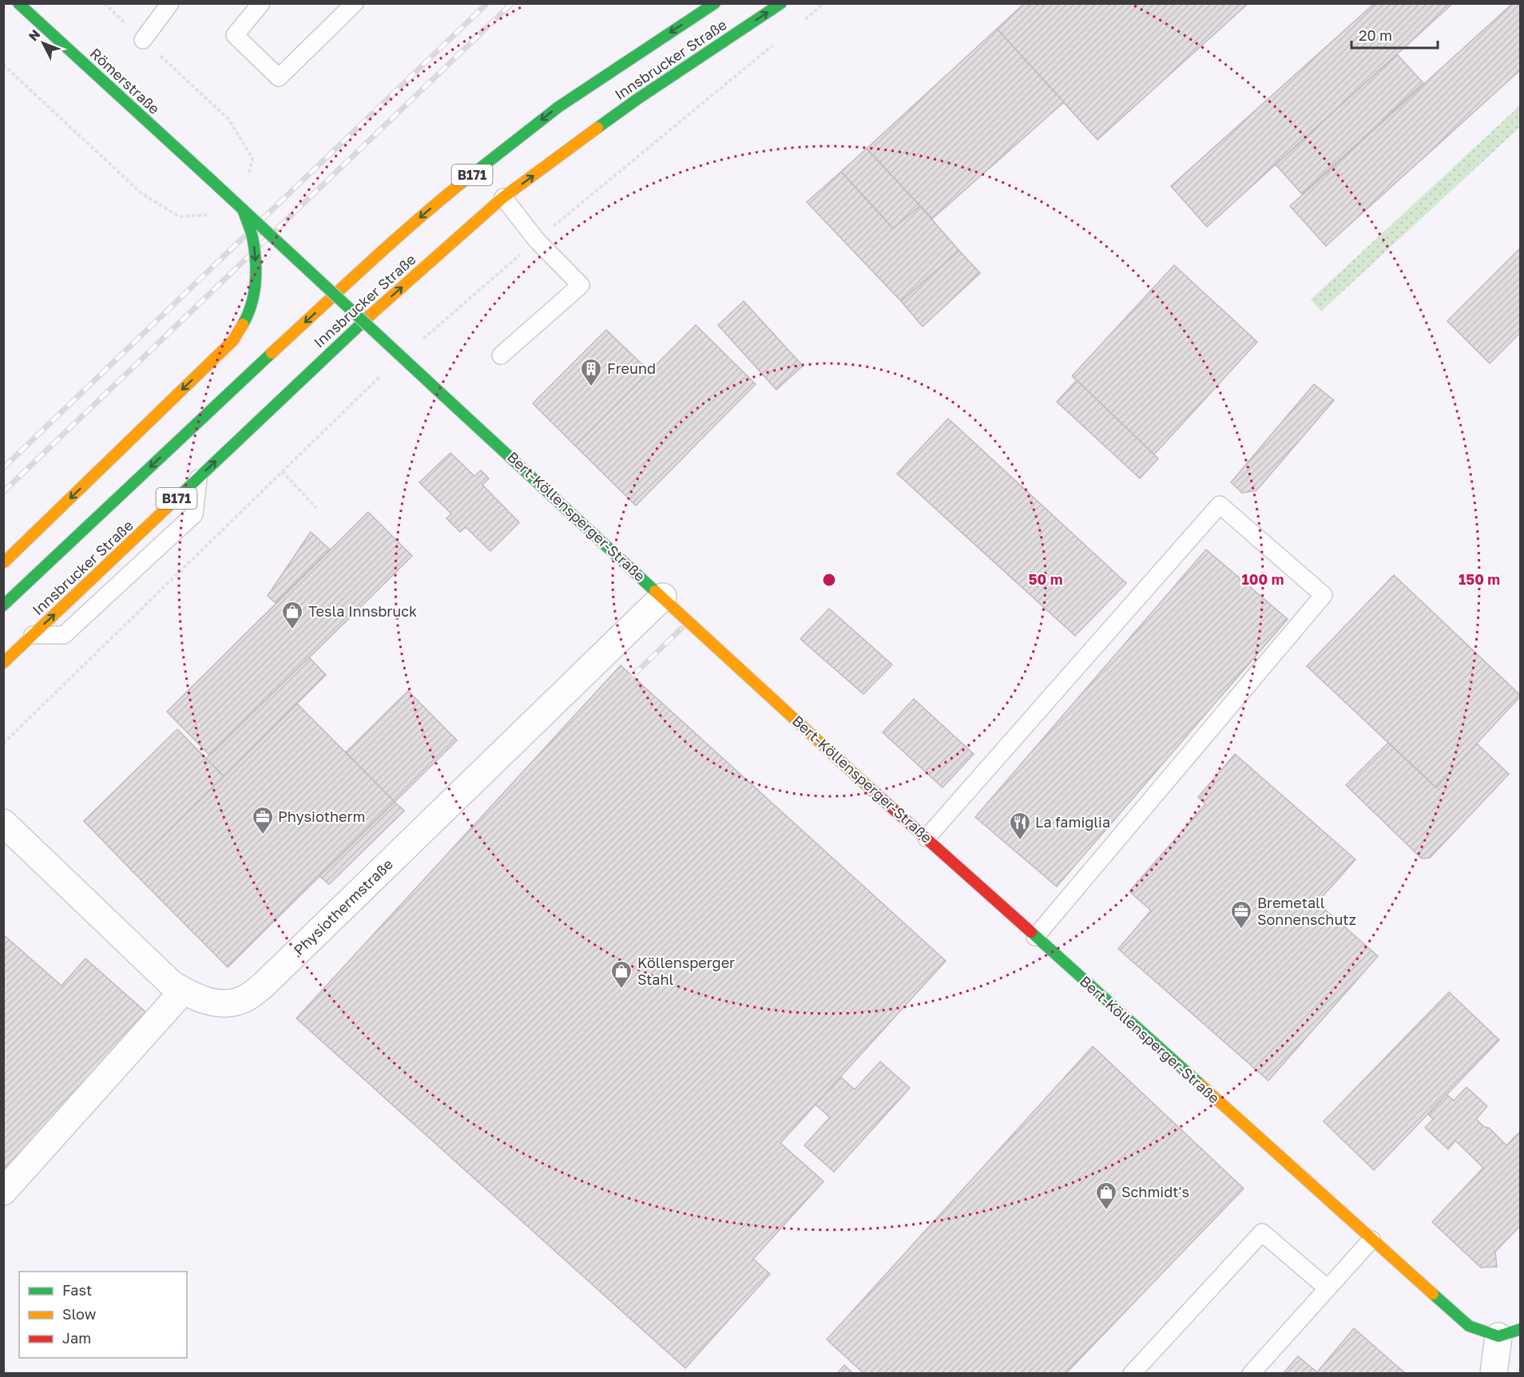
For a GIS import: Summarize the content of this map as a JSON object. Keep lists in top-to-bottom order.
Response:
{
  "streets": {
    "main road": [
      "Innsbrucker Straße",
      "Römerstraße",
      "B171",
      "Bert-Köllensperger-Straße"
    ],
    "street": ["Physiothermstraße"]
  },
  "crossings": [
    ["Römerstraße", "Bert-Köllensperger-Straße"],
    ["Bert-Köllensperger-Straße", "Physiothermstraße"]
  ],
  "places": {
    "building": ["Freund"],
    "shop": ["Tesla Innsbruck", "Köllensperger Stahl", "Schmidt's"],
    "office": ["Physiotherm", "Bremetall Sonnenschutz"],
    "restaurant": ["La famiglia"]
  },
  "legend": ["Fast", "Slow", "Jam"],
  "scale_bar": "20 m",
  "north": "top left",
  "rings": ["50 m", "100 m", "150 m"]
}
